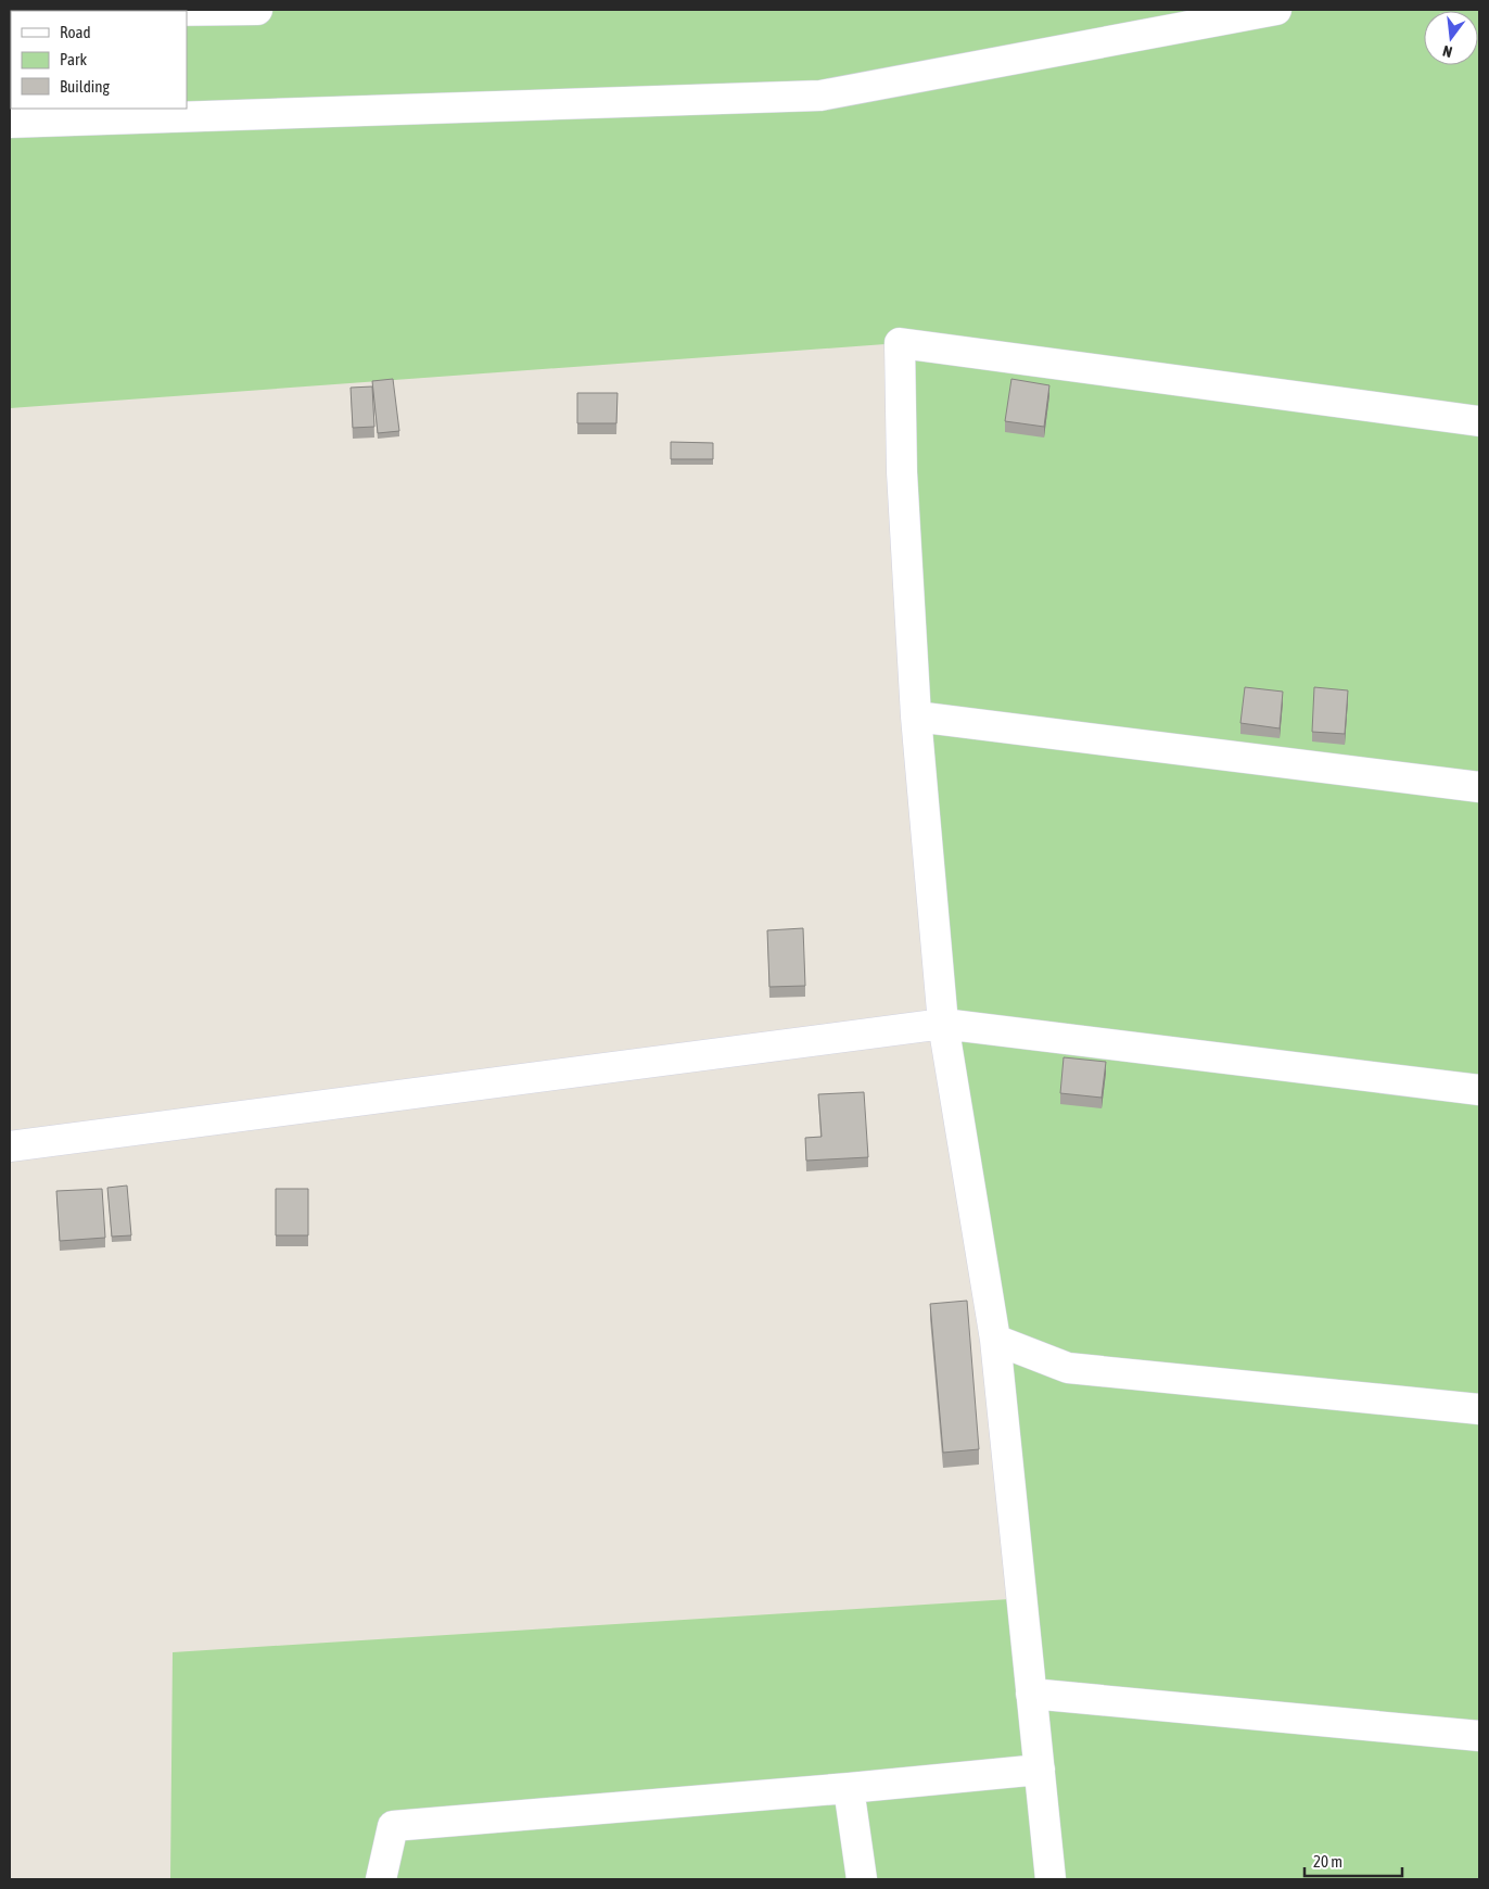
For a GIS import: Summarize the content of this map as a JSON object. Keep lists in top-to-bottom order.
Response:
{
  "legend": ["Road", "Park", "Building"],
  "scale_bar": "20 m",
  "north": "bottom"
}
